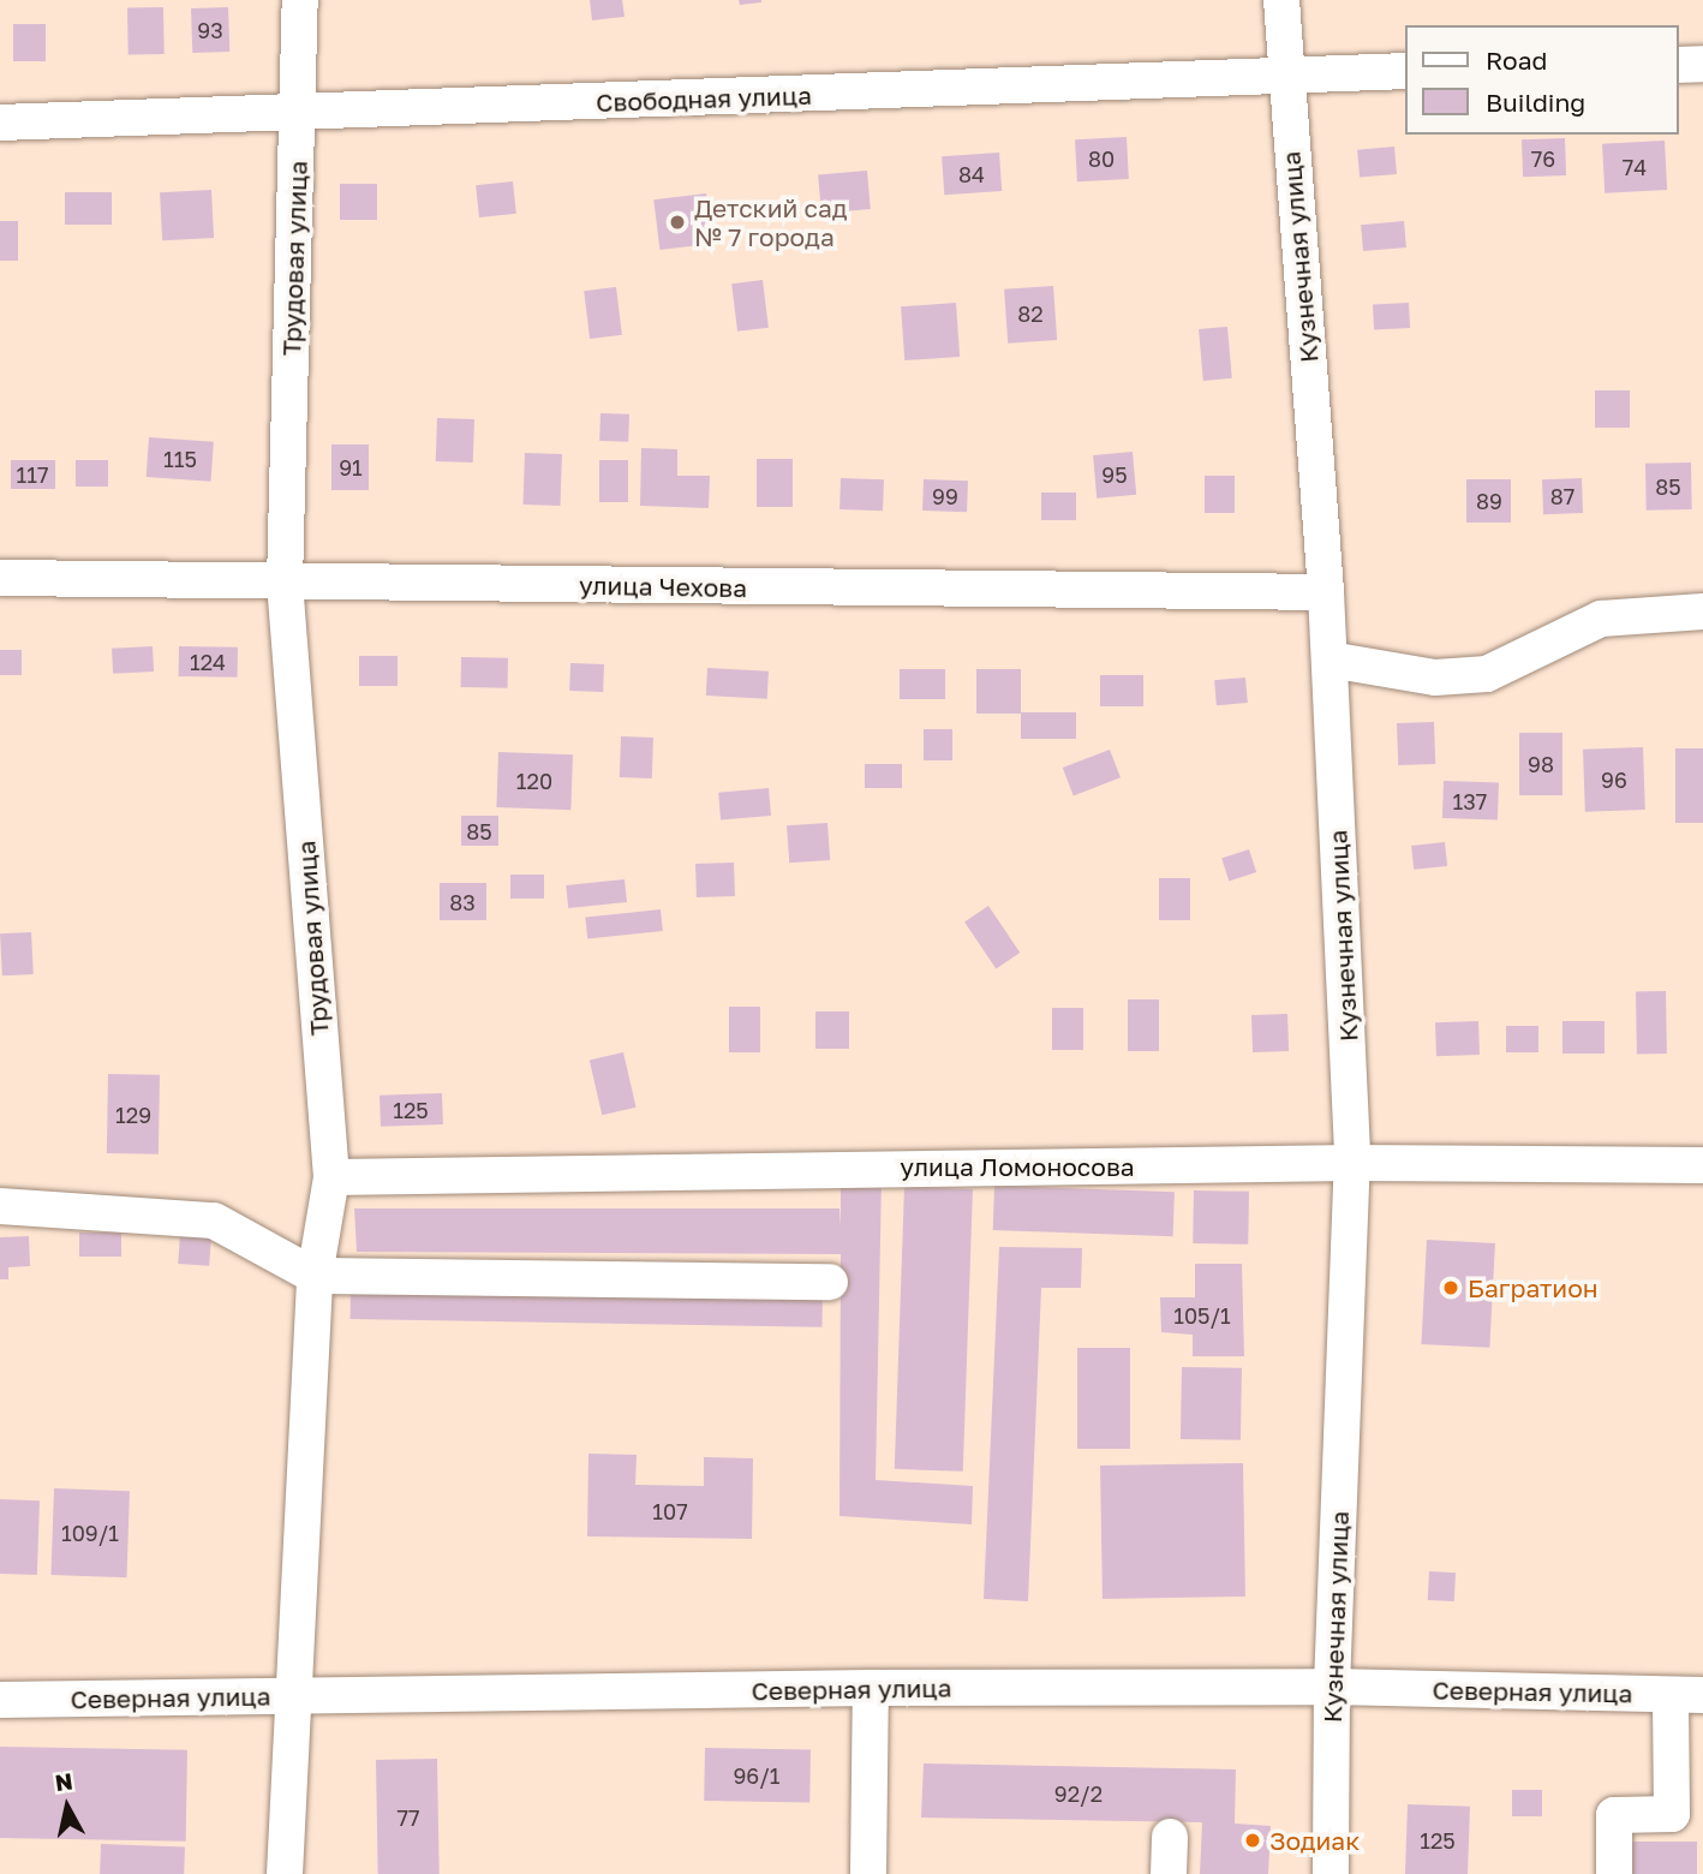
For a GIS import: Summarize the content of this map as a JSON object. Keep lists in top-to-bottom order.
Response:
{
  "streets": {
    "street": [
      "Свободная улица",
      "Кузнечная улица",
      "Трудовая улица",
      "улица Чехова",
      "улица Ломоносова",
      "Северная улица"
    ]
  },
  "crossings": [
    ["Свободная улица", "Кузнечная улица"],
    ["Свободная улица", "Трудовая улица"],
    ["Кузнечная улица", "улица Чехова"],
    ["Кузнечная улица", "улица Ломоносова"],
    ["Кузнечная улица", "Северная улица"],
    ["Трудовая улица", "улица Чехова"],
    ["Трудовая улица", "улица Ломоносова"],
    ["Трудовая улица", "Северная улица"]
  ],
  "places": ["Детский сад № 7 города", "Багратион", "Зодиак"],
  "house_numbers": [
    "93",
    "80",
    "76",
    "74",
    "84",
    "82",
    "115",
    "91",
    "117",
    "95",
    "85",
    "99",
    "87",
    "89",
    "124",
    "98",
    "96",
    "120",
    "137",
    "85",
    "83",
    "125",
    "129",
    "105/1",
    "107",
    "109/1",
    "96/1",
    "92/2",
    "77",
    "125"
  ],
  "legend": ["Road", "Building"],
  "north": "top"
}
